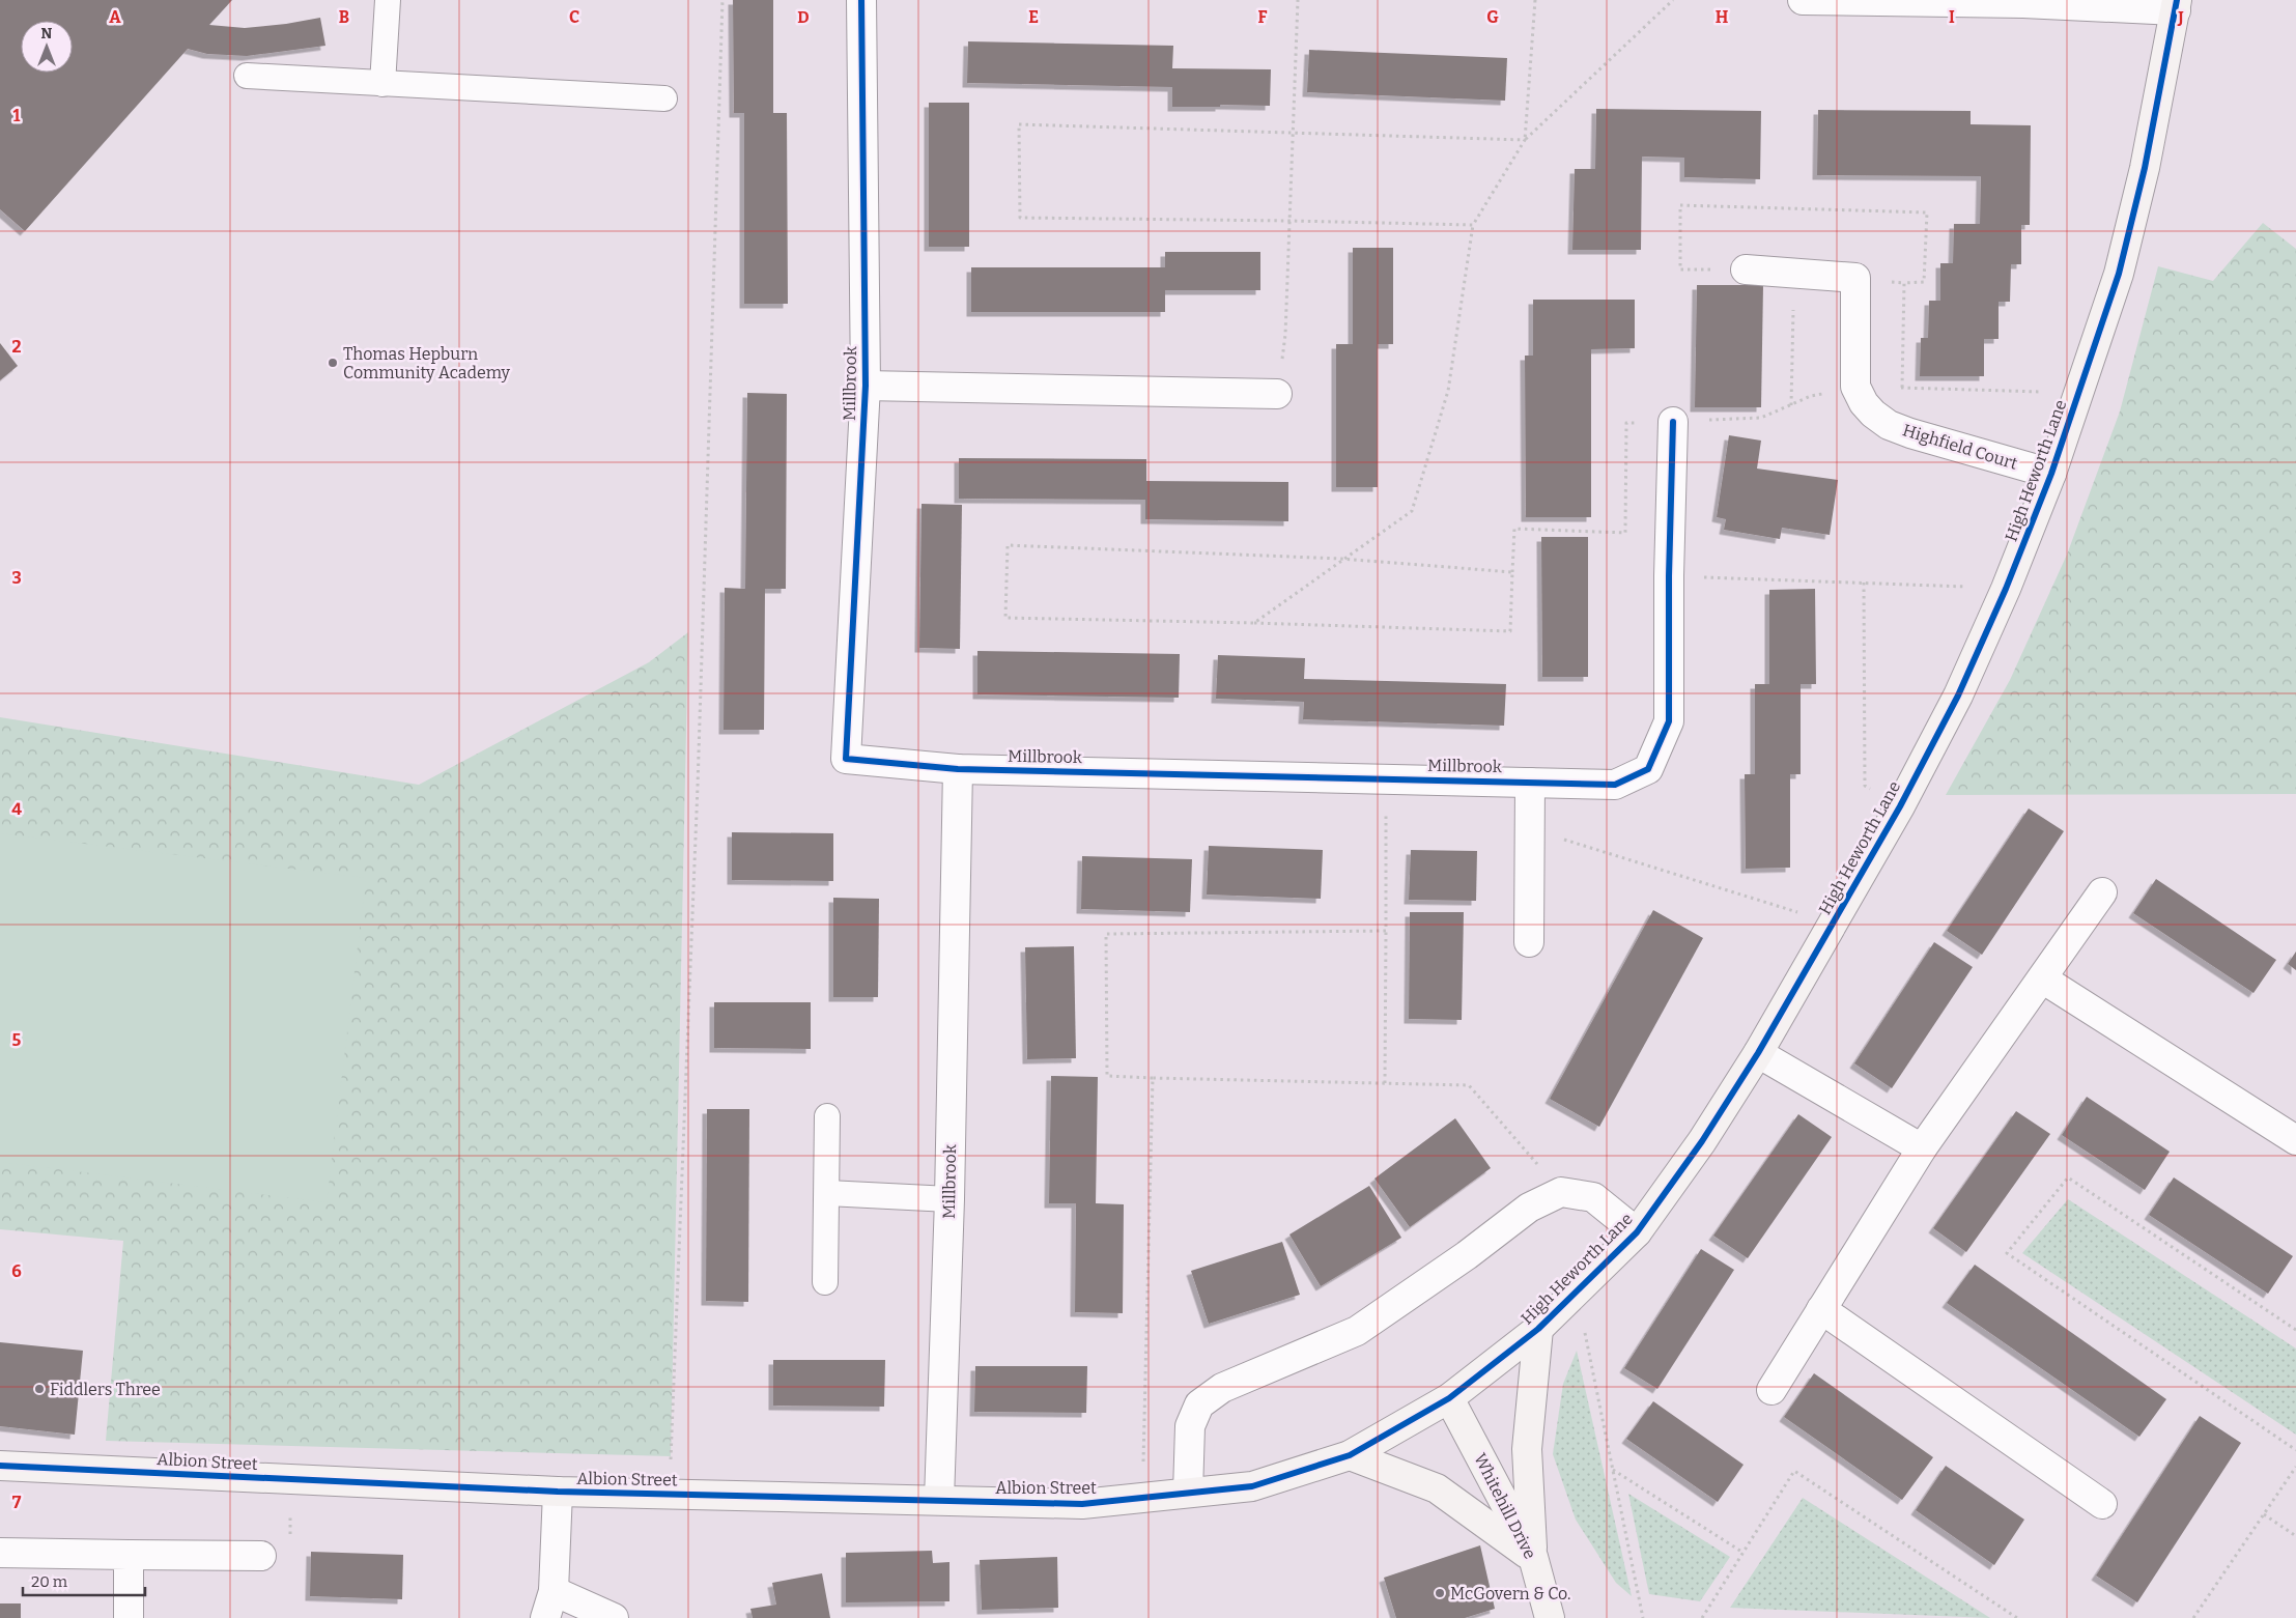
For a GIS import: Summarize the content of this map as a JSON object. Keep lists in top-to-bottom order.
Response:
{
  "streets": {
    "street": [
      "Millbrook",
      "Highfield Court",
      "High Heworth Lane",
      "Albion Street",
      "Whitehill Drive"
    ]
  },
  "crossings": [
    ["Millbrook", "Albion Street"],
    ["Highfield Court", "High Heworth Lane"],
    ["High Heworth Lane", "Albion Street"],
    ["High Heworth Lane", "Whitehill Drive"]
  ],
  "places": ["Thomas Hepburn Community Academy", "Fiddlers Three", "McGovern & Co."],
  "scale_bar": "20 m",
  "north": "top",
  "grid": {
    "columns": [
      "A",
      "B",
      "C",
      "D",
      "E",
      "F",
      "G",
      "H",
      "I",
      "J"
    ],
    "rows": [
      "1",
      "2",
      "3",
      "4",
      "5",
      "6",
      "7"
    ]
  }
}
